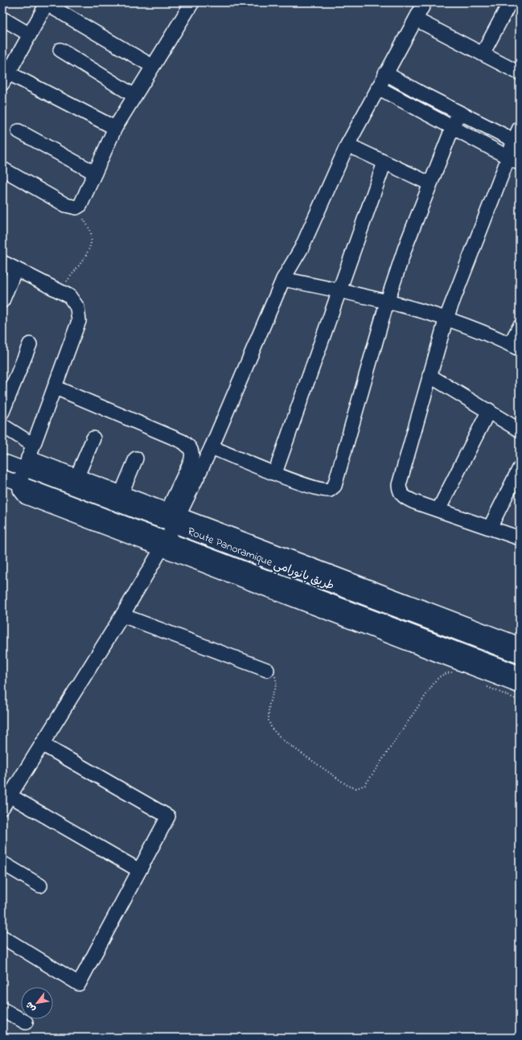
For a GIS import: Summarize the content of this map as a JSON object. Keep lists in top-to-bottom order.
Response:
{
  "streets": {
    "street": ["Route Panoramique طريق بانورامي"]
  },
  "north": "bottom left"
}
